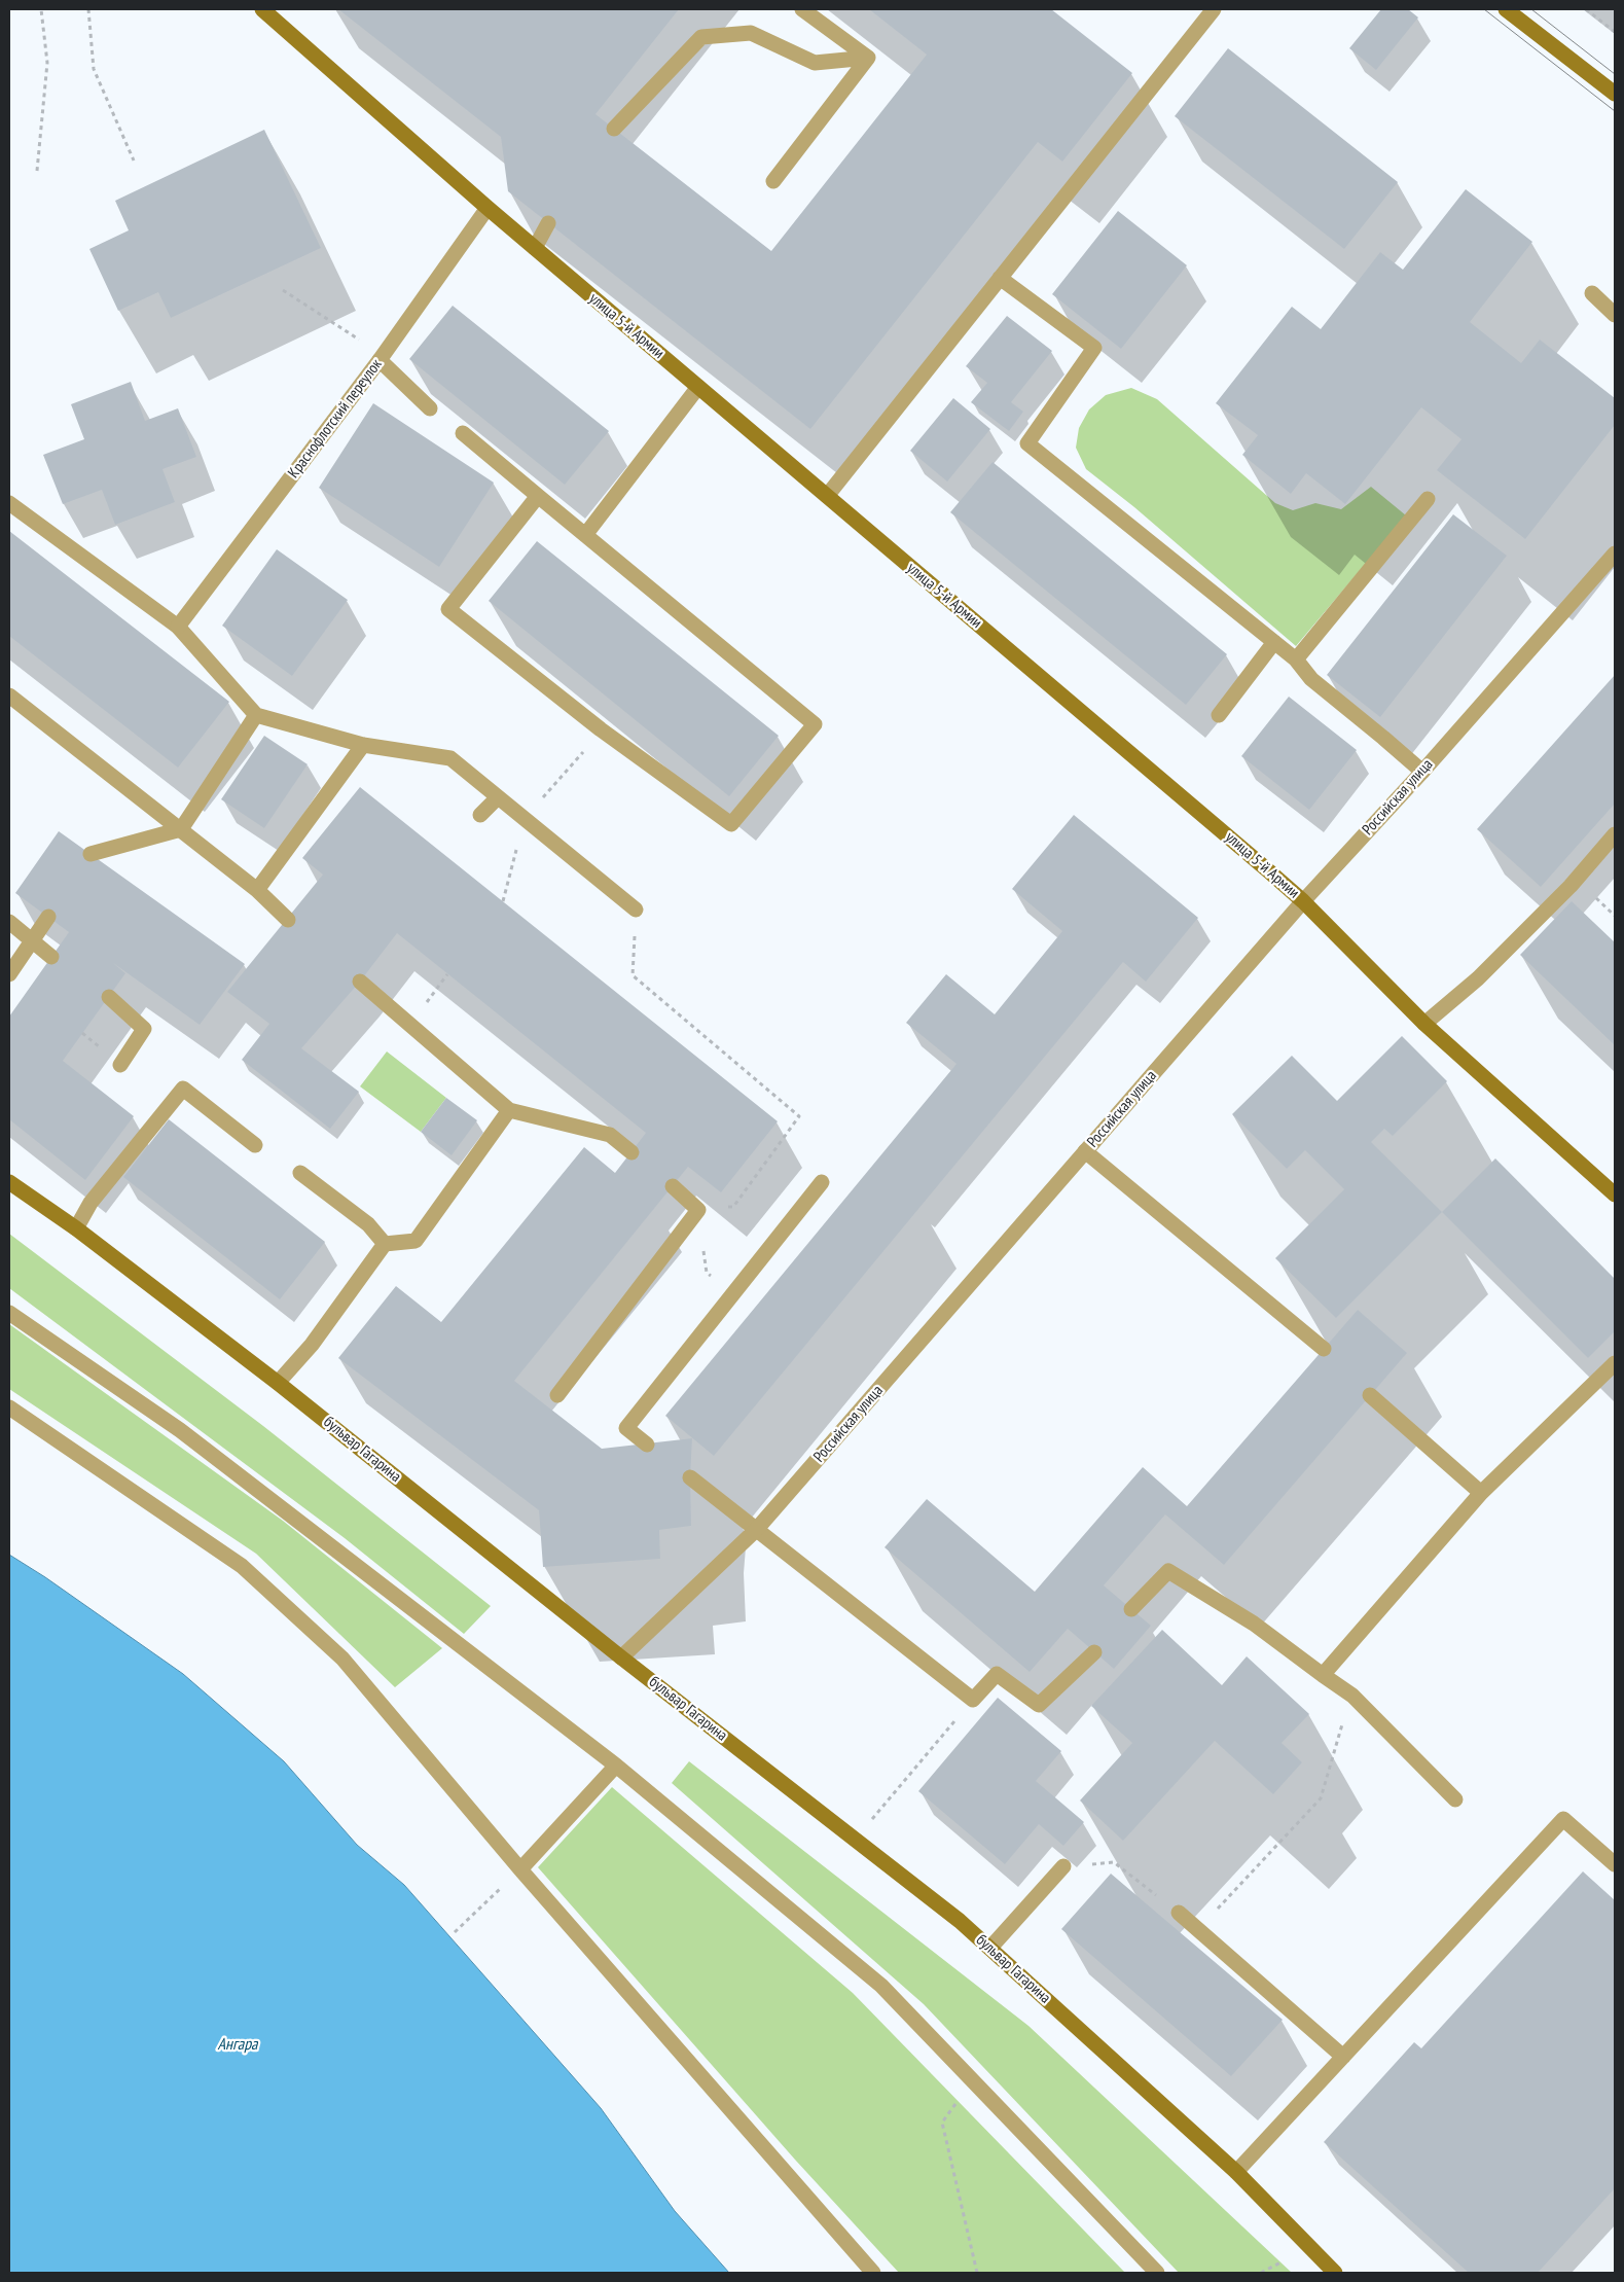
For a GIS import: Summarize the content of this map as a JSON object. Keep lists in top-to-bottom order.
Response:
{
  "streets": {
    "street": [
      "улица 5-й Армии",
      "Краснофлотский переулок",
      "Российская улица",
      "бульвар Гагарина"
    ]
  },
  "crossings": [
    ["улица 5-й Армии", "Краснофлотский переулок"],
    ["улица 5-й Армии", "Российская улица"],
    ["Российская улица", "бульвар Гагарина"]
  ],
  "water": ["Ангара"]
}
